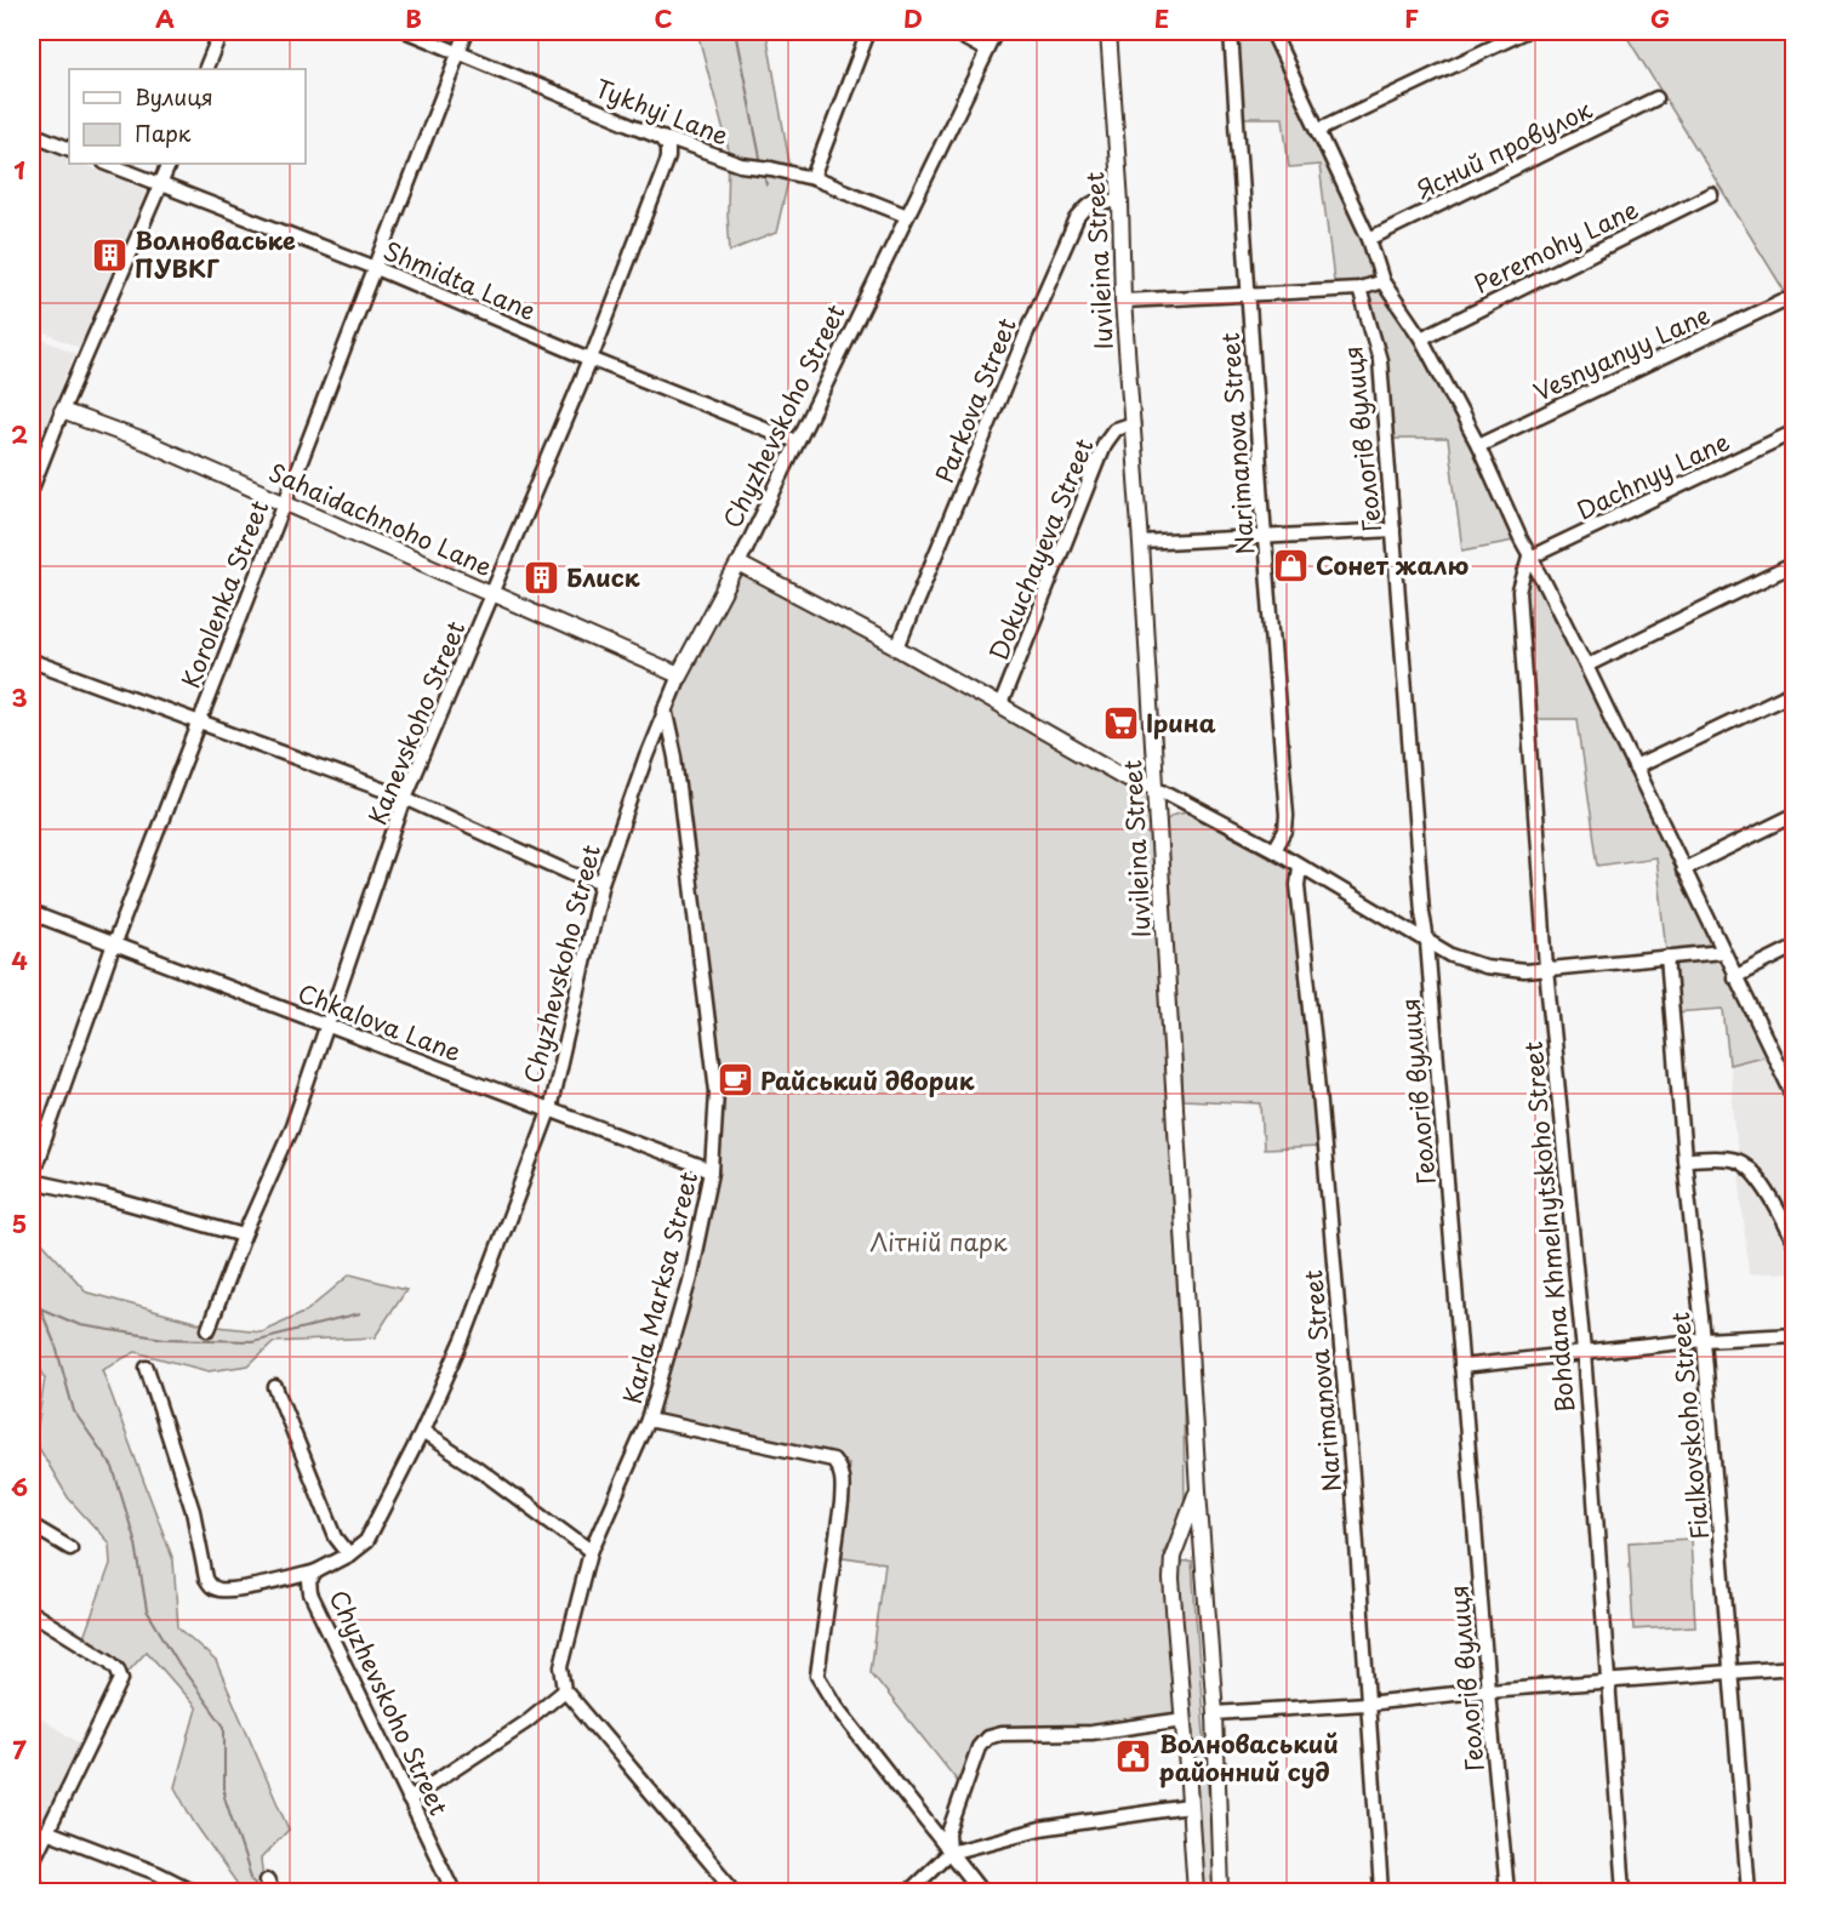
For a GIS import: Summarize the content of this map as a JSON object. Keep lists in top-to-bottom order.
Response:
{
  "streets": {
    "street": [
      "Tykhyi Lane",
      "Ясний провулок",
      "Peremohy Lane",
      "Iuvileina Street",
      "Shmidta Lane",
      "Vesnyanyy Lane",
      "Parkova Street",
      "Chyzhevskoho Street",
      "Геологів вулиця",
      "Narimanova Street",
      "Dachnyy Lane",
      "Sahaidachnoho Lane",
      "Dokuchayeva Street",
      "Korolenka Street",
      "Kanevskoho Street",
      "Chkalova Lane",
      "Bohdana Khmelnytskoho Street",
      "Karla Marksa Street",
      "Fialkovskoho Street"
    ]
  },
  "crossings": [
    ["Tykhyi Lane", "Chyzhevskoho Street"],
    ["Tykhyi Lane", "Korolenka Street"],
    ["Tykhyi Lane", "Kanevskoho Street"],
    ["Iuvileina Street", "Parkova Street"],
    ["Iuvileina Street", "Dokuchayeva Street"],
    ["Shmidta Lane", "Chyzhevskoho Street"],
    ["Shmidta Lane", "Korolenka Street"],
    ["Shmidta Lane", "Kanevskoho Street"],
    ["Chyzhevskoho Street", "Sahaidachnoho Lane"],
    ["Chyzhevskoho Street", "Chkalova Lane"],
    ["Chyzhevskoho Street", "Karla Marksa Street"],
    ["Dachnyy Lane", "Bohdana Khmelnytskoho Street"],
    ["Sahaidachnoho Lane", "Korolenka Street"],
    ["Sahaidachnoho Lane", "Kanevskoho Street"],
    ["Korolenka Street", "Chkalova Lane"],
    ["Kanevskoho Street", "Chkalova Lane"],
    ["Chkalova Lane", "Karla Marksa Street"]
  ],
  "parks": ["Літній парк"],
  "places": {
    "building": ["Волноваське ПУВКГ", "Блиск"],
    "shop": ["Сонет жалю"],
    "supermarket": ["Ірина"],
    "cafe": ["Райський дворик"],
    "public building": ["Волноваський районний суд"]
  },
  "legend": ["Вулиця", "Парк"],
  "grid": {
    "columns": [
      "A",
      "B",
      "C",
      "D",
      "E",
      "F",
      "G"
    ],
    "rows": [
      "1",
      "2",
      "3",
      "4",
      "5",
      "6",
      "7"
    ]
  }
}
